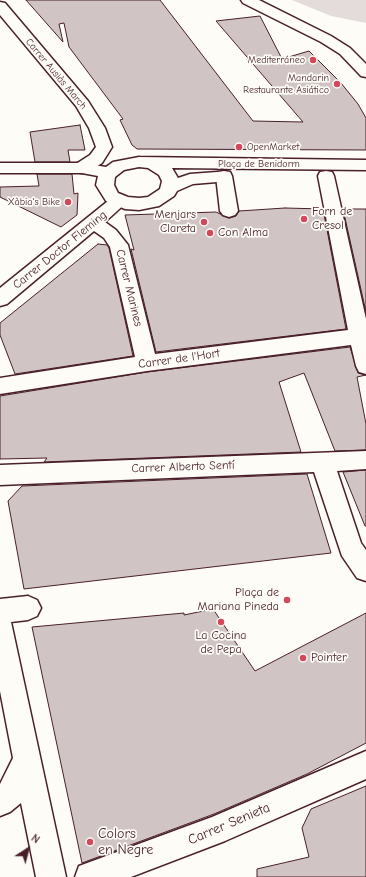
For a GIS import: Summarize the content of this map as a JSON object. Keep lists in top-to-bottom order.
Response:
{
  "streets": {
    "street": [
      "Carrer Ausiàs March",
      "Plaça de Benidorm",
      "Carrer Doctor Fleming",
      "Carrer Marines",
      "Carrer de l'Hort",
      "Carrer Alberto Sentí",
      "Carrer Senieta"
    ]
  },
  "crossings": [
    ["Carrer Ausiàs March", "Plaça de Benidorm"],
    ["Carrer Ausiàs March", "Carrer Doctor Fleming"],
    ["Plaça de Benidorm", "Carrer Doctor Fleming"],
    ["Carrer Doctor Fleming", "Carrer Marines"],
    ["Carrer Marines", "Carrer de l'Hort"]
  ],
  "places": [
    "Mediterráneo",
    "Mandarin Restaurante Asiático",
    "OpenMarket",
    "Xàbia's Bike",
    "Forn de Cresol",
    "Menjars Clareta",
    "Con Alma",
    "Plaça de Mariana Pineda",
    "La Cocina de Pepa",
    "Pointer",
    "Colors en Negre"
  ],
  "north": "top right"
}
